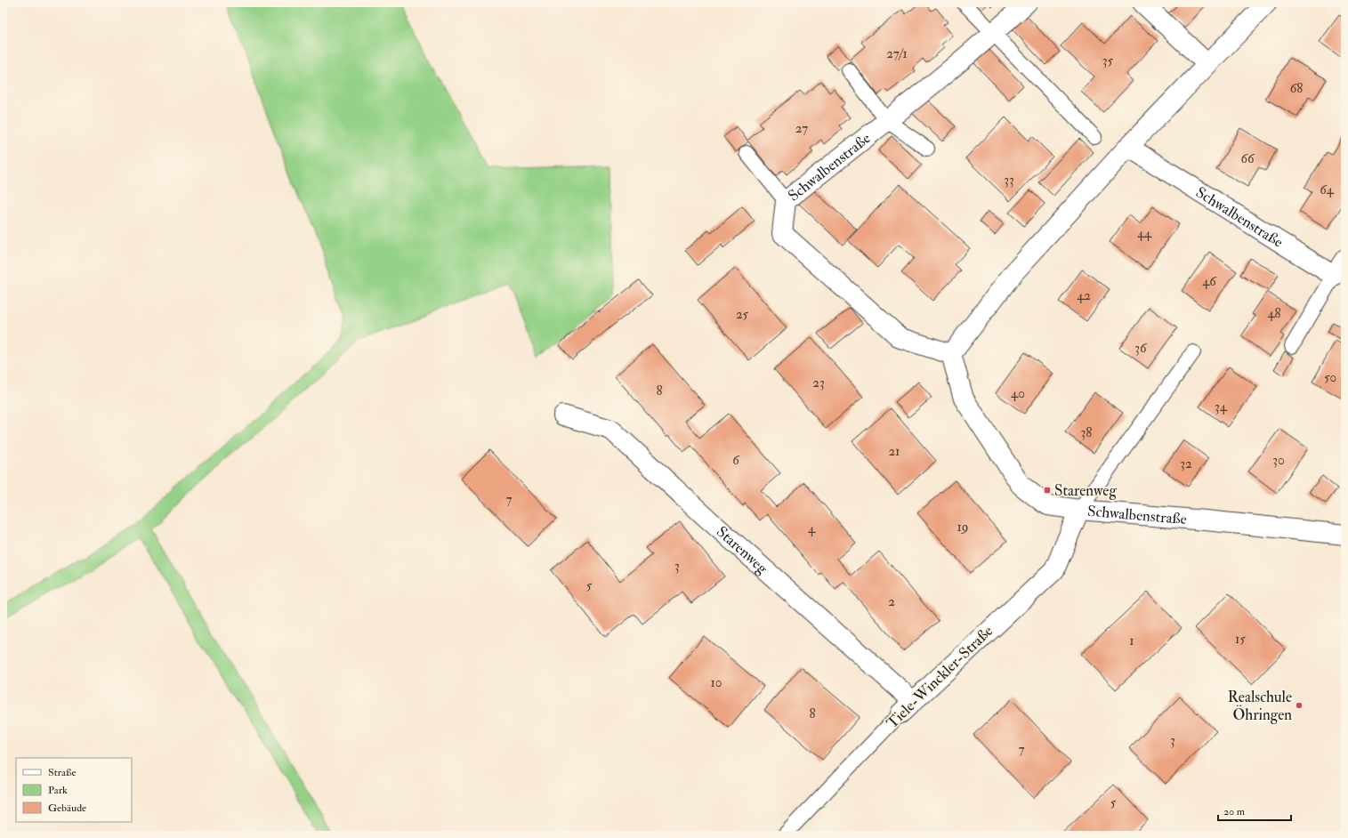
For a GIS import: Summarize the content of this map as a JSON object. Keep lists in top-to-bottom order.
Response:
{
  "streets": {
    "street": ["Schwalbenstraße", "Starenweg", "Tiele-Winckler-Straße"]
  },
  "crossings": [
    ["Schwalbenstraße", "Tiele-Winckler-Straße"],
    ["Starenweg", "Tiele-Winckler-Straße"]
  ],
  "places": {
    "transit": ["Starenweg"],
    "other": ["Realschule Öhringen"]
  },
  "house_numbers": [
    "27/1",
    "35",
    "68",
    "27",
    "66",
    "33",
    "64",
    "44",
    "46",
    "42",
    "48",
    "25",
    "36",
    "50",
    "23",
    "8",
    "40",
    "34",
    "38",
    "21",
    "6",
    "30",
    "32",
    "7",
    "19",
    "4",
    "3",
    "5",
    "2",
    "15",
    "1",
    "10",
    "8",
    "3",
    "7",
    "5"
  ],
  "legend": ["Straße", "Park", "Gebäude"],
  "scale_bar": "20 m"
}
